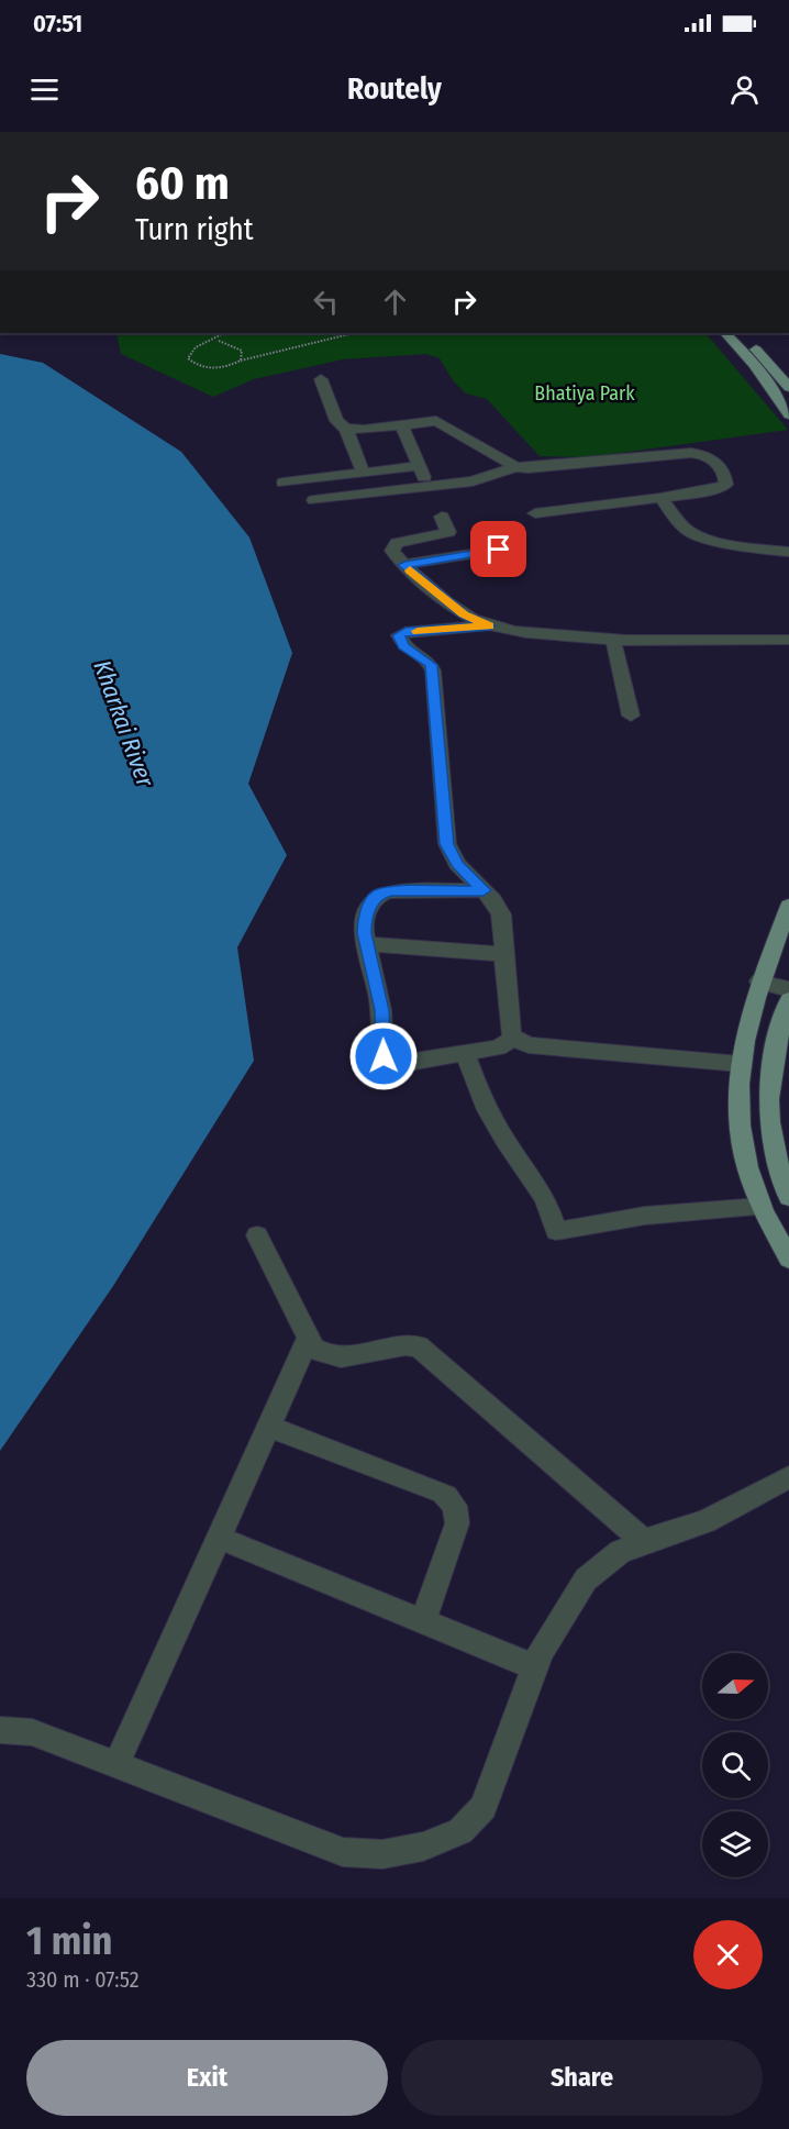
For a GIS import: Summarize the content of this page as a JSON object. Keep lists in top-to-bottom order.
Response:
{
  "water": ["Kharkai River"],
  "parks": ["Bhatiya Park"],
  "north": "right",
  "page": {
    "status": "07:51",
    "header": "Routely",
    "turn": ["60 m", "Turn right"],
    "heading": ["1 min", "330 m · 07:52"],
    "buttons": ["Exit", "Share"]
  }
}
